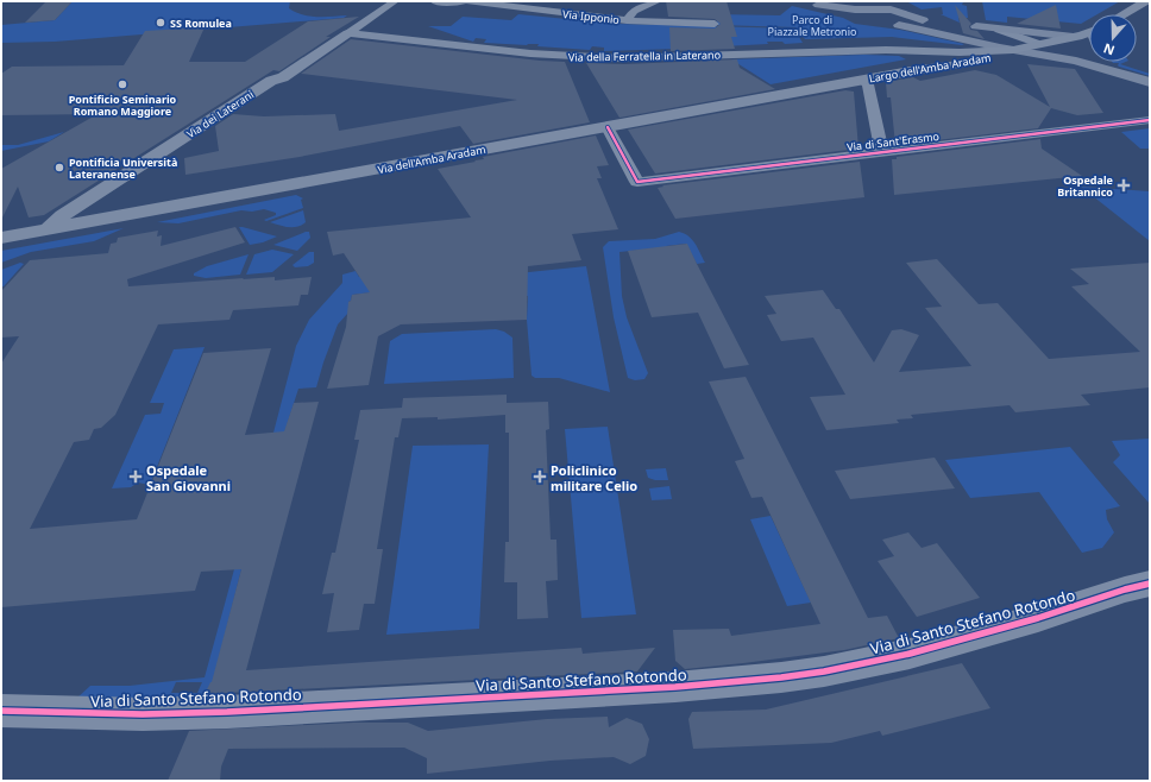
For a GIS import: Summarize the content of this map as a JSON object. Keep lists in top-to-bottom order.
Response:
{
  "streets": {
    "main road": [
      "Via della Ferratella in Laterano",
      "Largo dell'Amba Aradam",
      "Via dei Laterani",
      "Via dell'Amba Aradam"
    ],
    "street": ["Via Ipponio", "Via di Sant'Erasmo", "Via di Santo Stefano Rotondo"]
  },
  "crossings": [
    ["Via della Ferratella in Laterano", "Largo dell'Amba Aradam"],
    ["Via della Ferratella in Laterano", "Via dei Laterani"],
    ["Largo dell'Amba Aradam", "Via dell'Amba Aradam"],
    ["Via dei Laterani", "Via dell'Amba Aradam"],
    ["Via di Sant'Erasmo", "Via dell'Amba Aradam"]
  ],
  "parks": ["Parco di Piazzale Metronio"],
  "places": {
    "other": ["SS Romulea", "Pontificio Seminario Romano Maggiore", "Pontificia Università Lateranense"],
    "health": ["Ospedale Britannico", "Ospedale San Giovanni", "Policlinico militare Celio"]
  },
  "north": "bottom"
}
